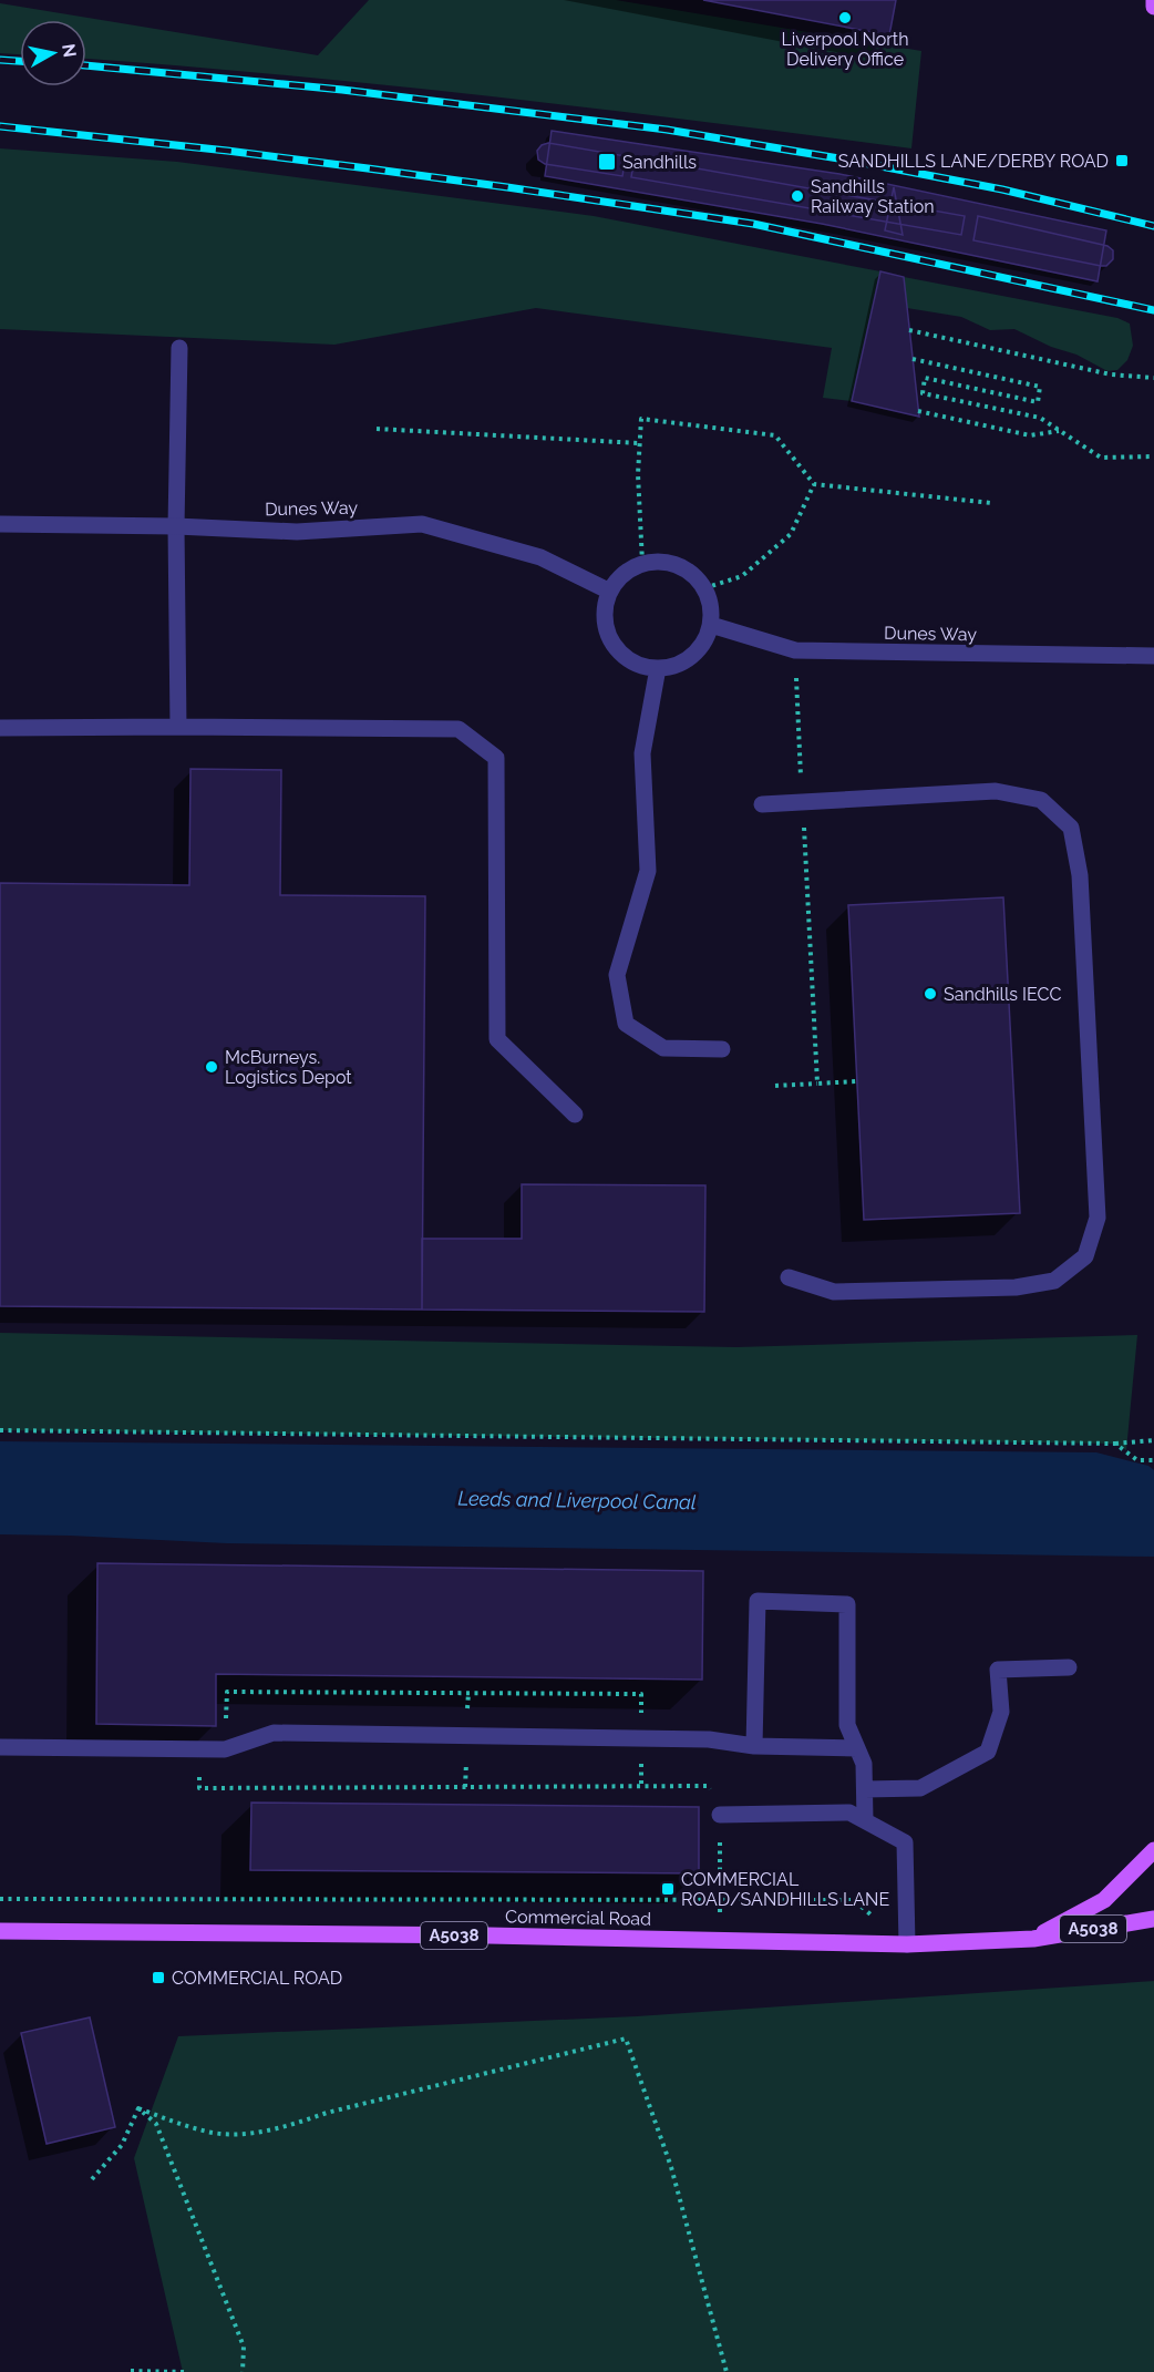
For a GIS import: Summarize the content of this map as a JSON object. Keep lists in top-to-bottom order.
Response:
{
  "streets": {
    "main road": ["Commercial Road", "A5038"],
    "street": ["Dunes Way"]
  },
  "water": ["Leeds and Liverpool Canal"],
  "places": {
    "other": [
      "Liverpool North Delivery Office",
      "Sandhills Railway Station",
      "Sandhills IECC",
      "McBurneys. Logistics Depot"
    ],
    "transit": [
      "SANDHILLS LANE/DERBY ROAD",
      "Sandhills",
      "COMMERCIAL ROAD/SANDHILLS LANE",
      "COMMERCIAL ROAD"
    ]
  },
  "north": "right"
}
